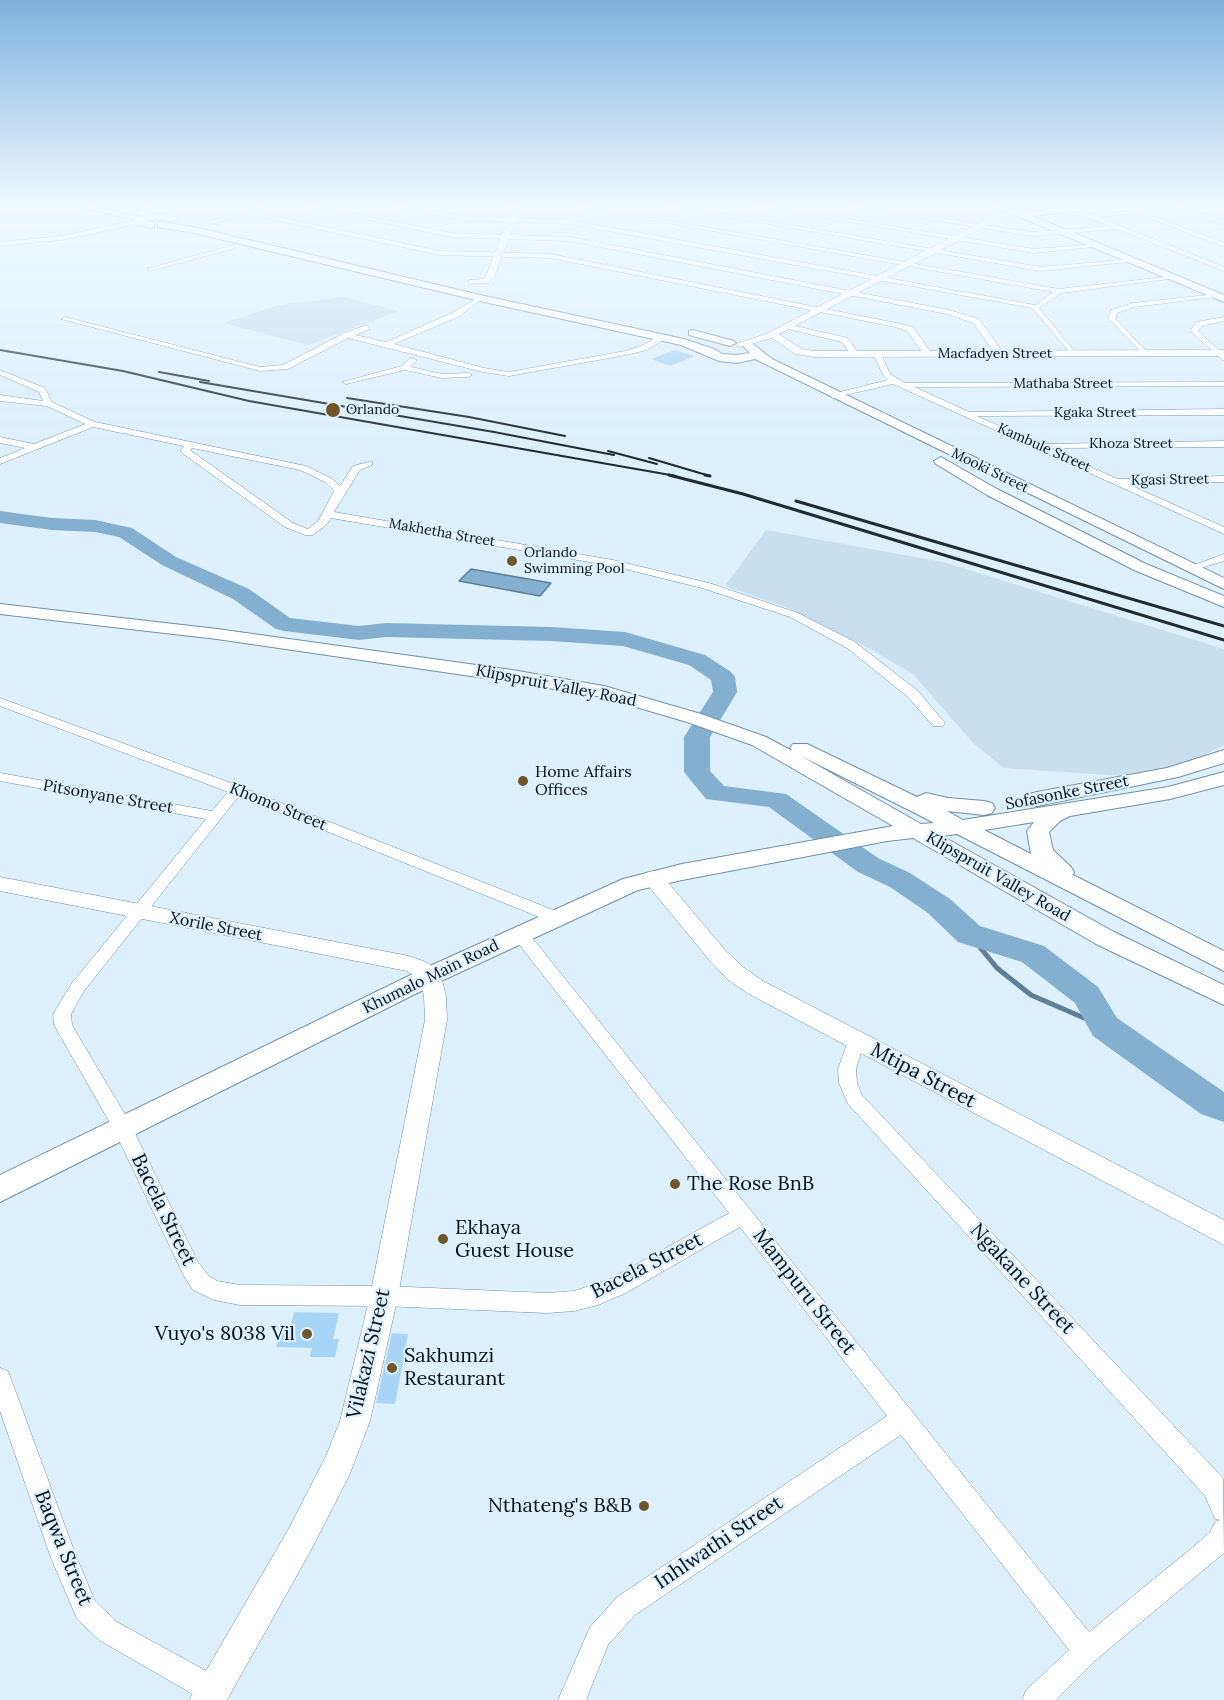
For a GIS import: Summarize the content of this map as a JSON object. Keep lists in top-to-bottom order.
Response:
{
  "streets": {
    "main road": [
      "Mooki Street",
      "Klipspruit Valley Road",
      "Sofasonke Street",
      "Khumalo Main Road"
    ],
    "street": [
      "Macfadyen Street",
      "Mathaba Street",
      "Kgaka Street",
      "Khoza Street",
      "Kambule Street",
      "Kgasi Street",
      "Makhetha Street",
      "Pitsonyane Street",
      "Khomo Street",
      "Xorile Street",
      "Mtipa Street",
      "Bacela Street",
      "Ngakane Street",
      "Mampuru Street",
      "Vilakazi Street",
      "Inhlwathi Street",
      "Baqwa Street"
    ]
  },
  "crossings": [
    ["Mathaba Street", "Kambule Street"],
    ["Mathaba Street", "Mooki Street"],
    ["Kgaka Street", "Kambule Street"],
    ["Khoza Street", "Kambule Street"],
    ["Kambule Street", "Kgasi Street"],
    ["Klipspruit Valley Road", "Sofasonke Street"],
    ["Klipspruit Valley Road", "Khumalo Main Road"],
    ["Sofasonke Street", "Khumalo Main Road"],
    ["Pitsonyane Street", "Bacela Street"],
    ["Khomo Street", "Khumalo Main Road"],
    ["Khomo Street", "Bacela Street"],
    ["Xorile Street", "Khumalo Main Road"],
    ["Xorile Street", "Bacela Street"],
    ["Xorile Street", "Vilakazi Street"],
    ["Khumalo Main Road", "Mtipa Street"],
    ["Khumalo Main Road", "Bacela Street"],
    ["Khumalo Main Road", "Mampuru Street"],
    ["Khumalo Main Road", "Vilakazi Street"],
    ["Mtipa Street", "Ngakane Street"],
    ["Bacela Street", "Mampuru Street"],
    ["Bacela Street", "Vilakazi Street"],
    ["Mampuru Street", "Inhlwathi Street"],
    ["Vilakazi Street", "Baqwa Street"]
  ],
  "places": [
    "Orlando",
    "Orlando Swimming Pool",
    "Home Affairs Offices",
    "The Rose BnB",
    "Ekhaya Guest House",
    "Vuyo's 8038 Vil",
    "Sakhumzi Restaurant",
    "Nthateng's B&B"
  ]
}
